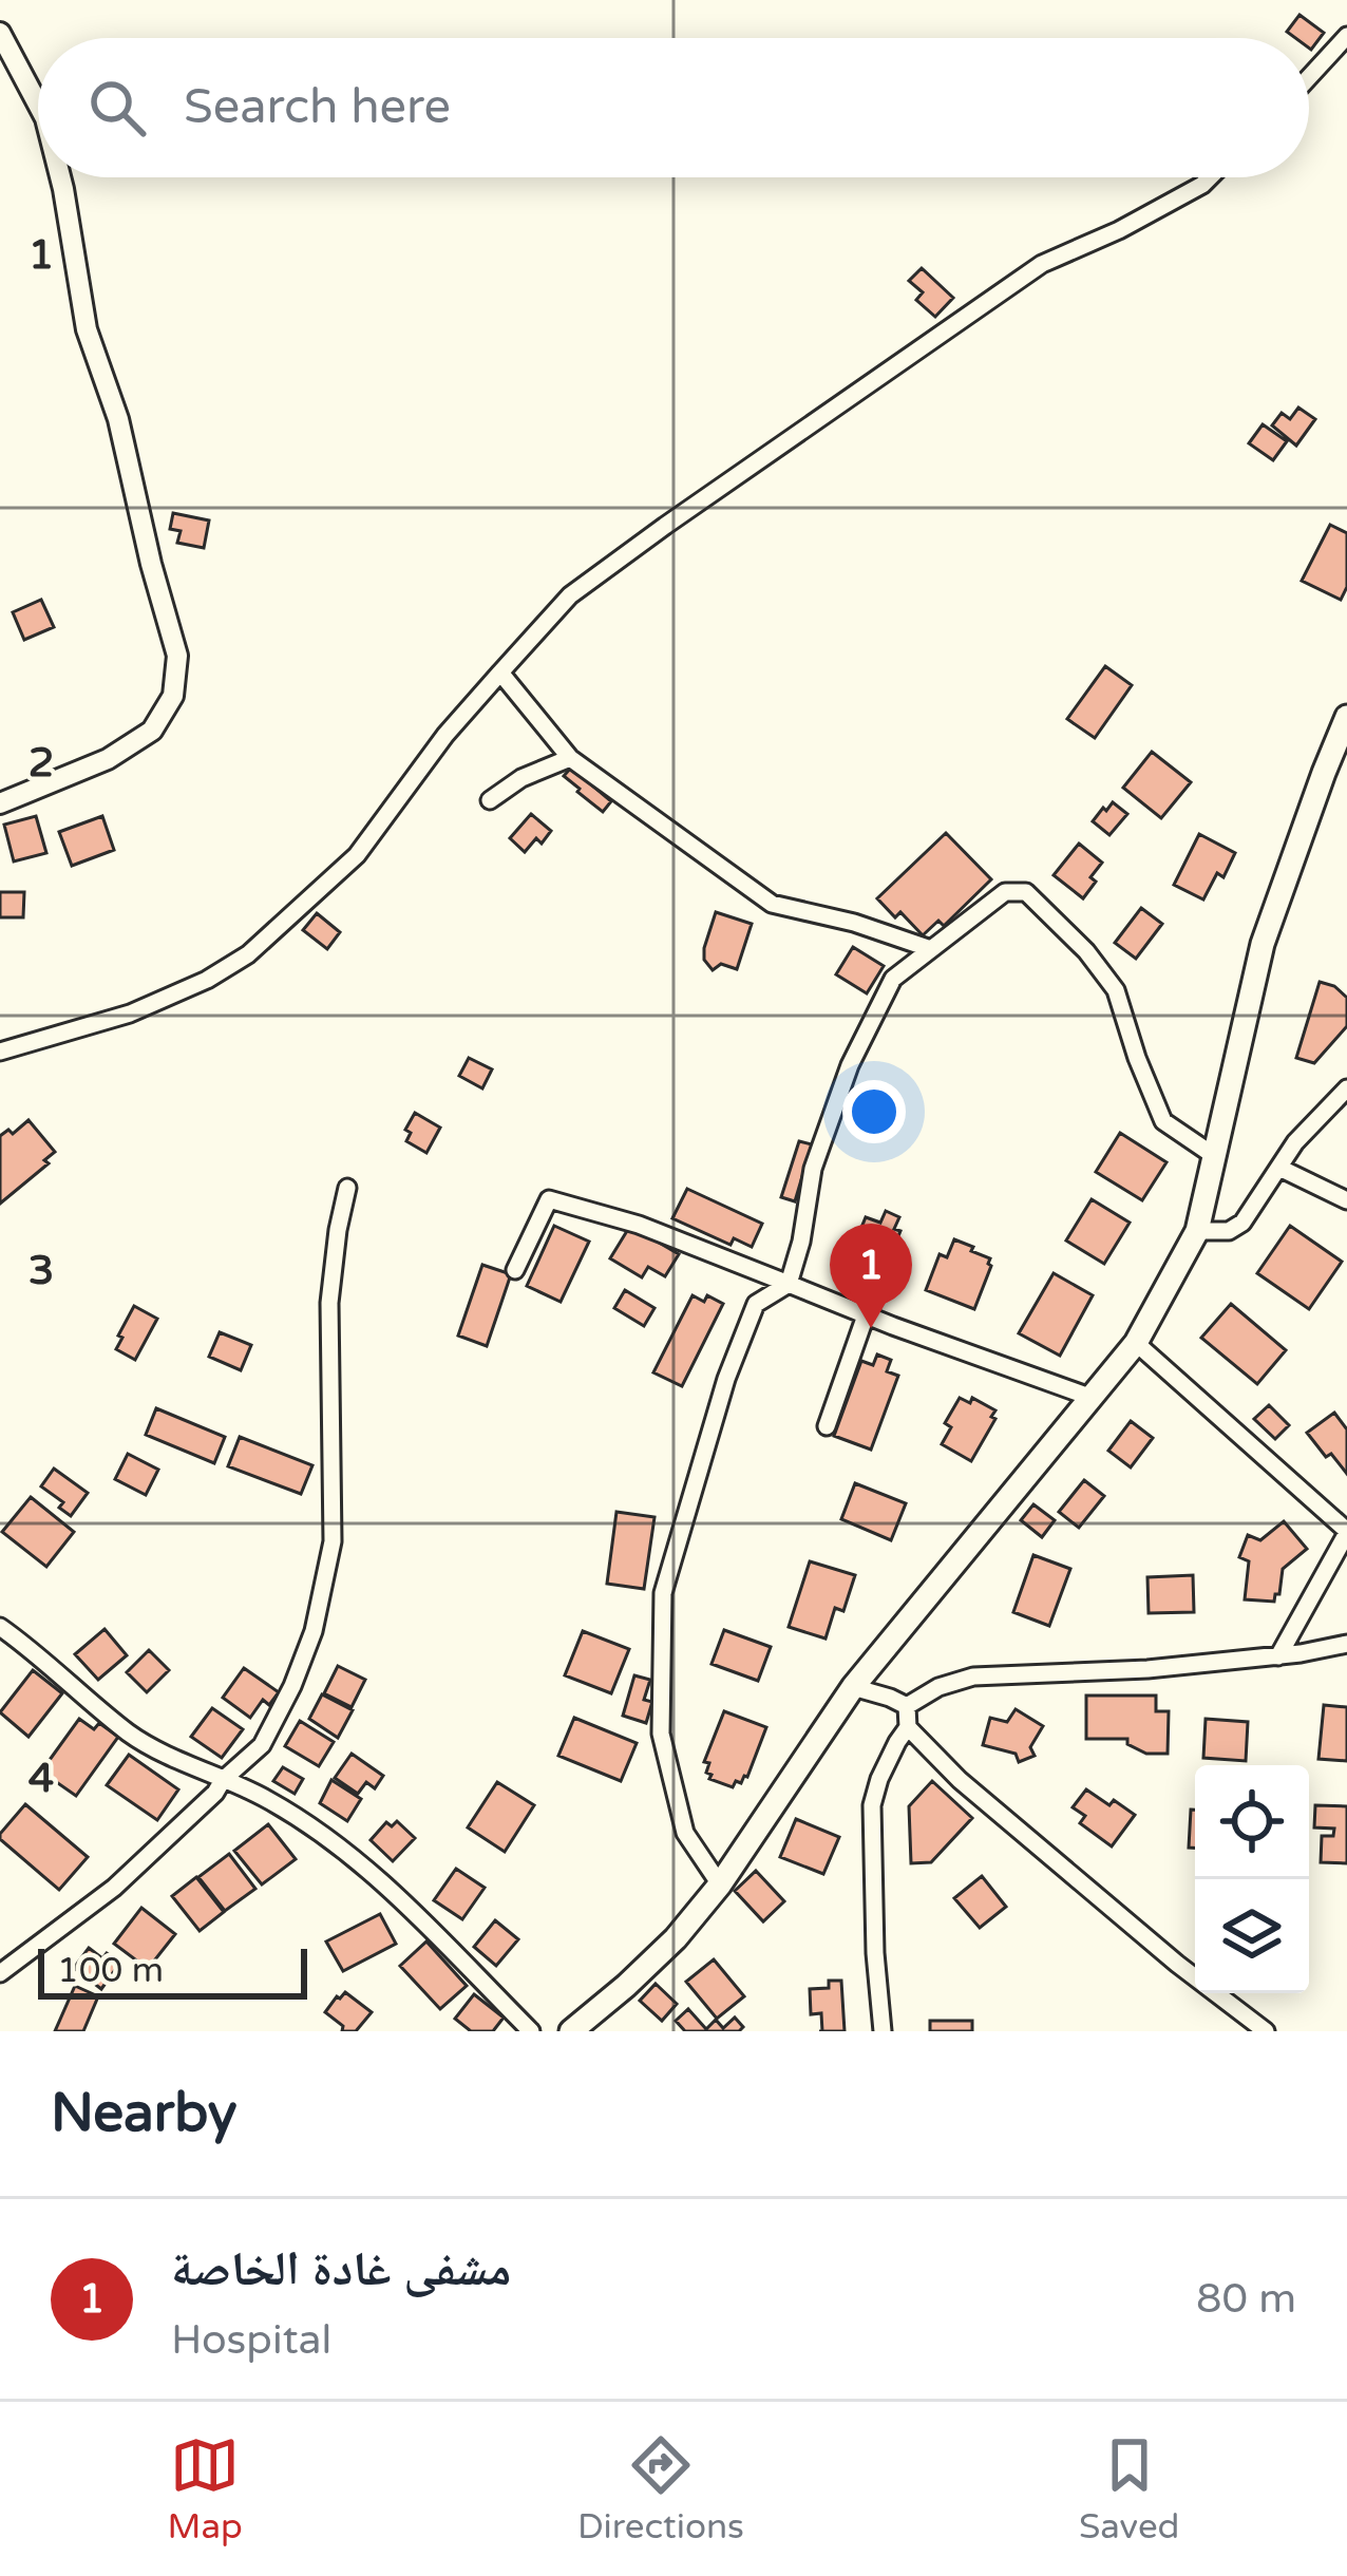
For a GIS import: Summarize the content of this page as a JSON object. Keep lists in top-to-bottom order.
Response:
{
  "scale_bar": "100 m",
  "page": {
    "search": "Search here",
    "pins": "1",
    "scale": "100 m",
    "heading": "Nearby",
    "list": [
      {
        "mark": "1",
        "name": "مشفى غادة الخاصة",
        "note": "Hospital",
        "value": "80 m"
      }
    ],
    "nav": ["Map", "Directions", "Saved"]
  },
  "grid": {
    "rows": [
      "1",
      "2",
      "3",
      "4"
    ]
  }
}
